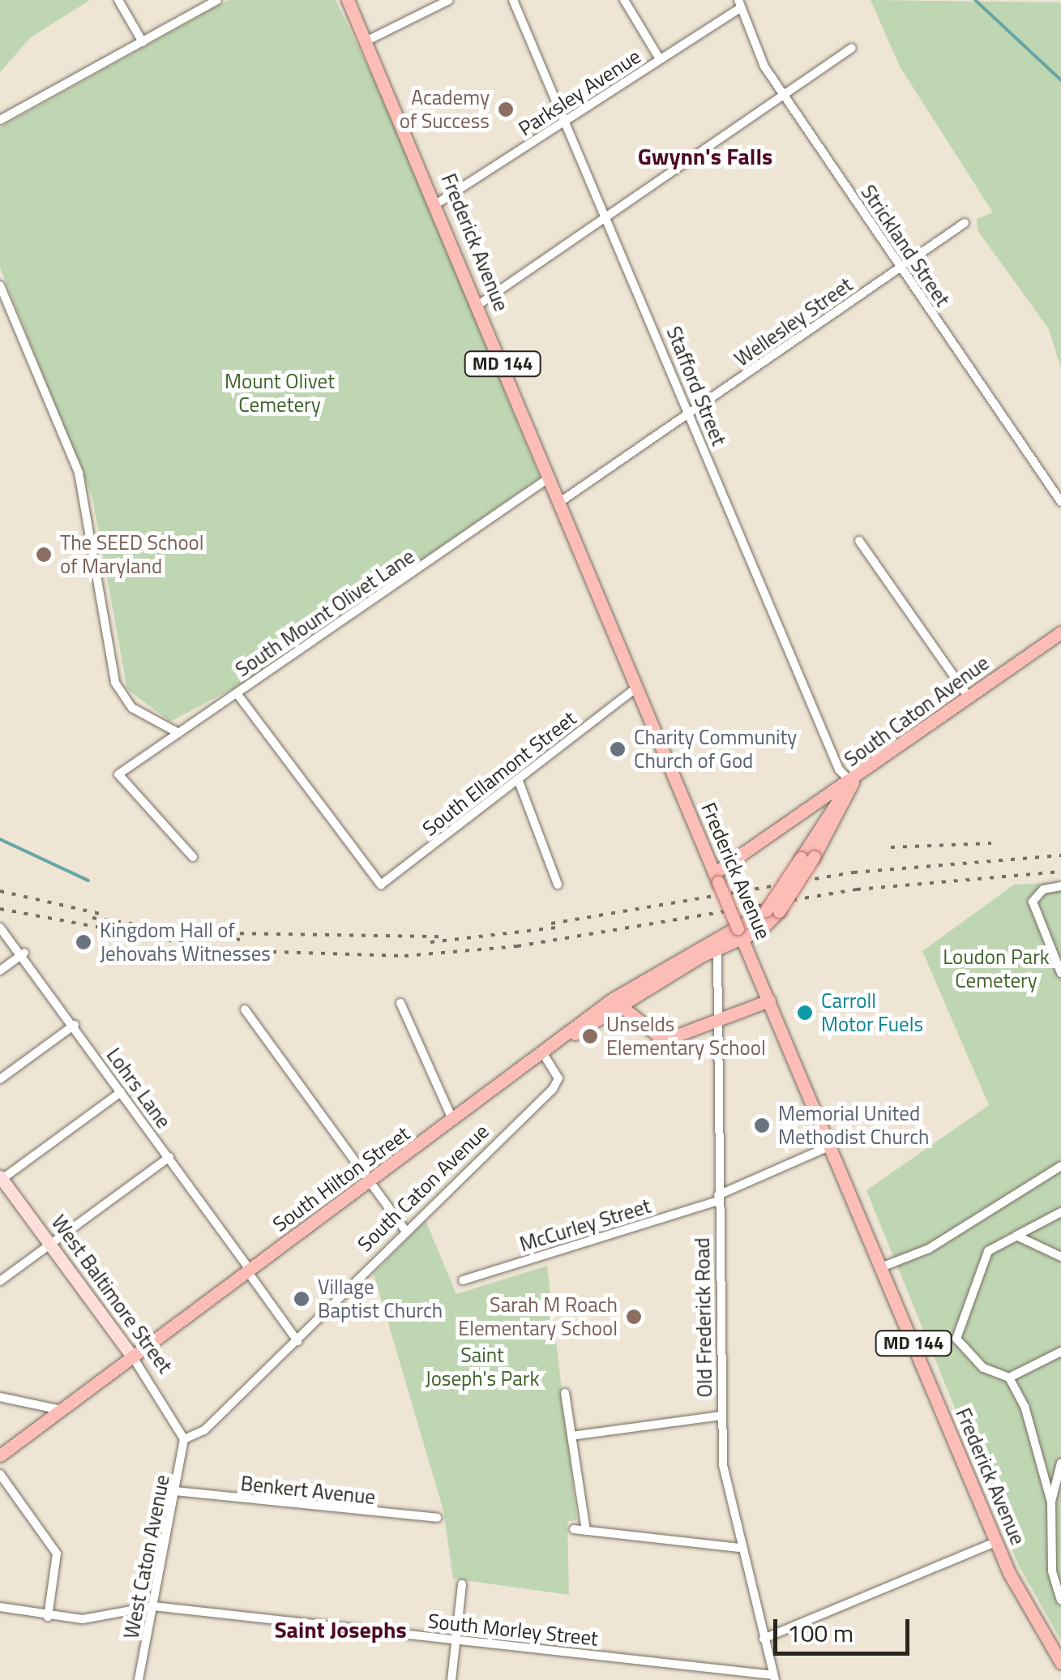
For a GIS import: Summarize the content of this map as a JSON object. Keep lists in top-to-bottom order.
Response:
{
  "streets": {
    "main road": [
      "Frederick Avenue",
      "MD 144",
      "South Caton Avenue",
      "South Hilton Street",
      "West Baltimore Street"
    ],
    "street": [
      "Parksley Avenue",
      "Strickland Street",
      "Wellesley Street",
      "Stafford Street",
      "South Mount Olivet Lane",
      "South Ellamont Street",
      "Lohrs Lane",
      "McCurley Street",
      "Old Frederick Road",
      "Benkert Avenue",
      "West Caton Avenue",
      "South Morley Street"
    ]
  },
  "crossings": [
    ["Parksley Avenue", "Frederick Avenue"],
    ["Parksley Avenue", "Strickland Street"],
    ["Parksley Avenue", "Stafford Street"],
    ["Frederick Avenue", "Wellesley Street"],
    ["Frederick Avenue", "South Mount Olivet Lane"],
    ["Frederick Avenue", "South Caton Avenue"],
    ["Frederick Avenue", "South Ellamont Street"],
    ["Frederick Avenue", "South Hilton Street"],
    ["Frederick Avenue", "McCurley Street"],
    ["Strickland Street", "Wellesley Street"],
    ["Wellesley Street", "Stafford Street"],
    ["Stafford Street", "South Caton Avenue"],
    ["Stafford Street", "South Hilton Street"],
    ["South Mount Olivet Lane", "South Ellamont Street"],
    ["South Caton Avenue", "Lohrs Lane"],
    ["South Caton Avenue", "South Hilton Street"],
    ["South Caton Avenue", "West Baltimore Street"],
    ["South Caton Avenue", "West Caton Avenue"],
    ["Lohrs Lane", "South Hilton Street"],
    ["South Hilton Street", "West Baltimore Street"],
    ["South Hilton Street", "Old Frederick Road"],
    ["McCurley Street", "Old Frederick Road"],
    ["West Baltimore Street", "West Caton Avenue"],
    ["Old Frederick Road", "South Morley Street"],
    ["Benkert Avenue", "West Caton Avenue"],
    ["West Caton Avenue", "South Morley Street"]
  ],
  "districts": ["Gwynn's Falls", "Saint Josephs"],
  "parks": ["Mount Olivet Cemetery", "Loudon Park Cemetery", "Saint Joseph's Park"],
  "places": [
    "Academy of Success",
    "The SEED School of Maryland",
    "Charity Community Church of God",
    "Kingdom Hall of Jehovahs Witnesses",
    "Carroll Motor Fuels",
    "Unselds Elementary School",
    "Memorial United Methodist Church",
    "Village Baptist Church",
    "Sarah M Roach Elementary School"
  ],
  "scale_bar": "100 m"
}
